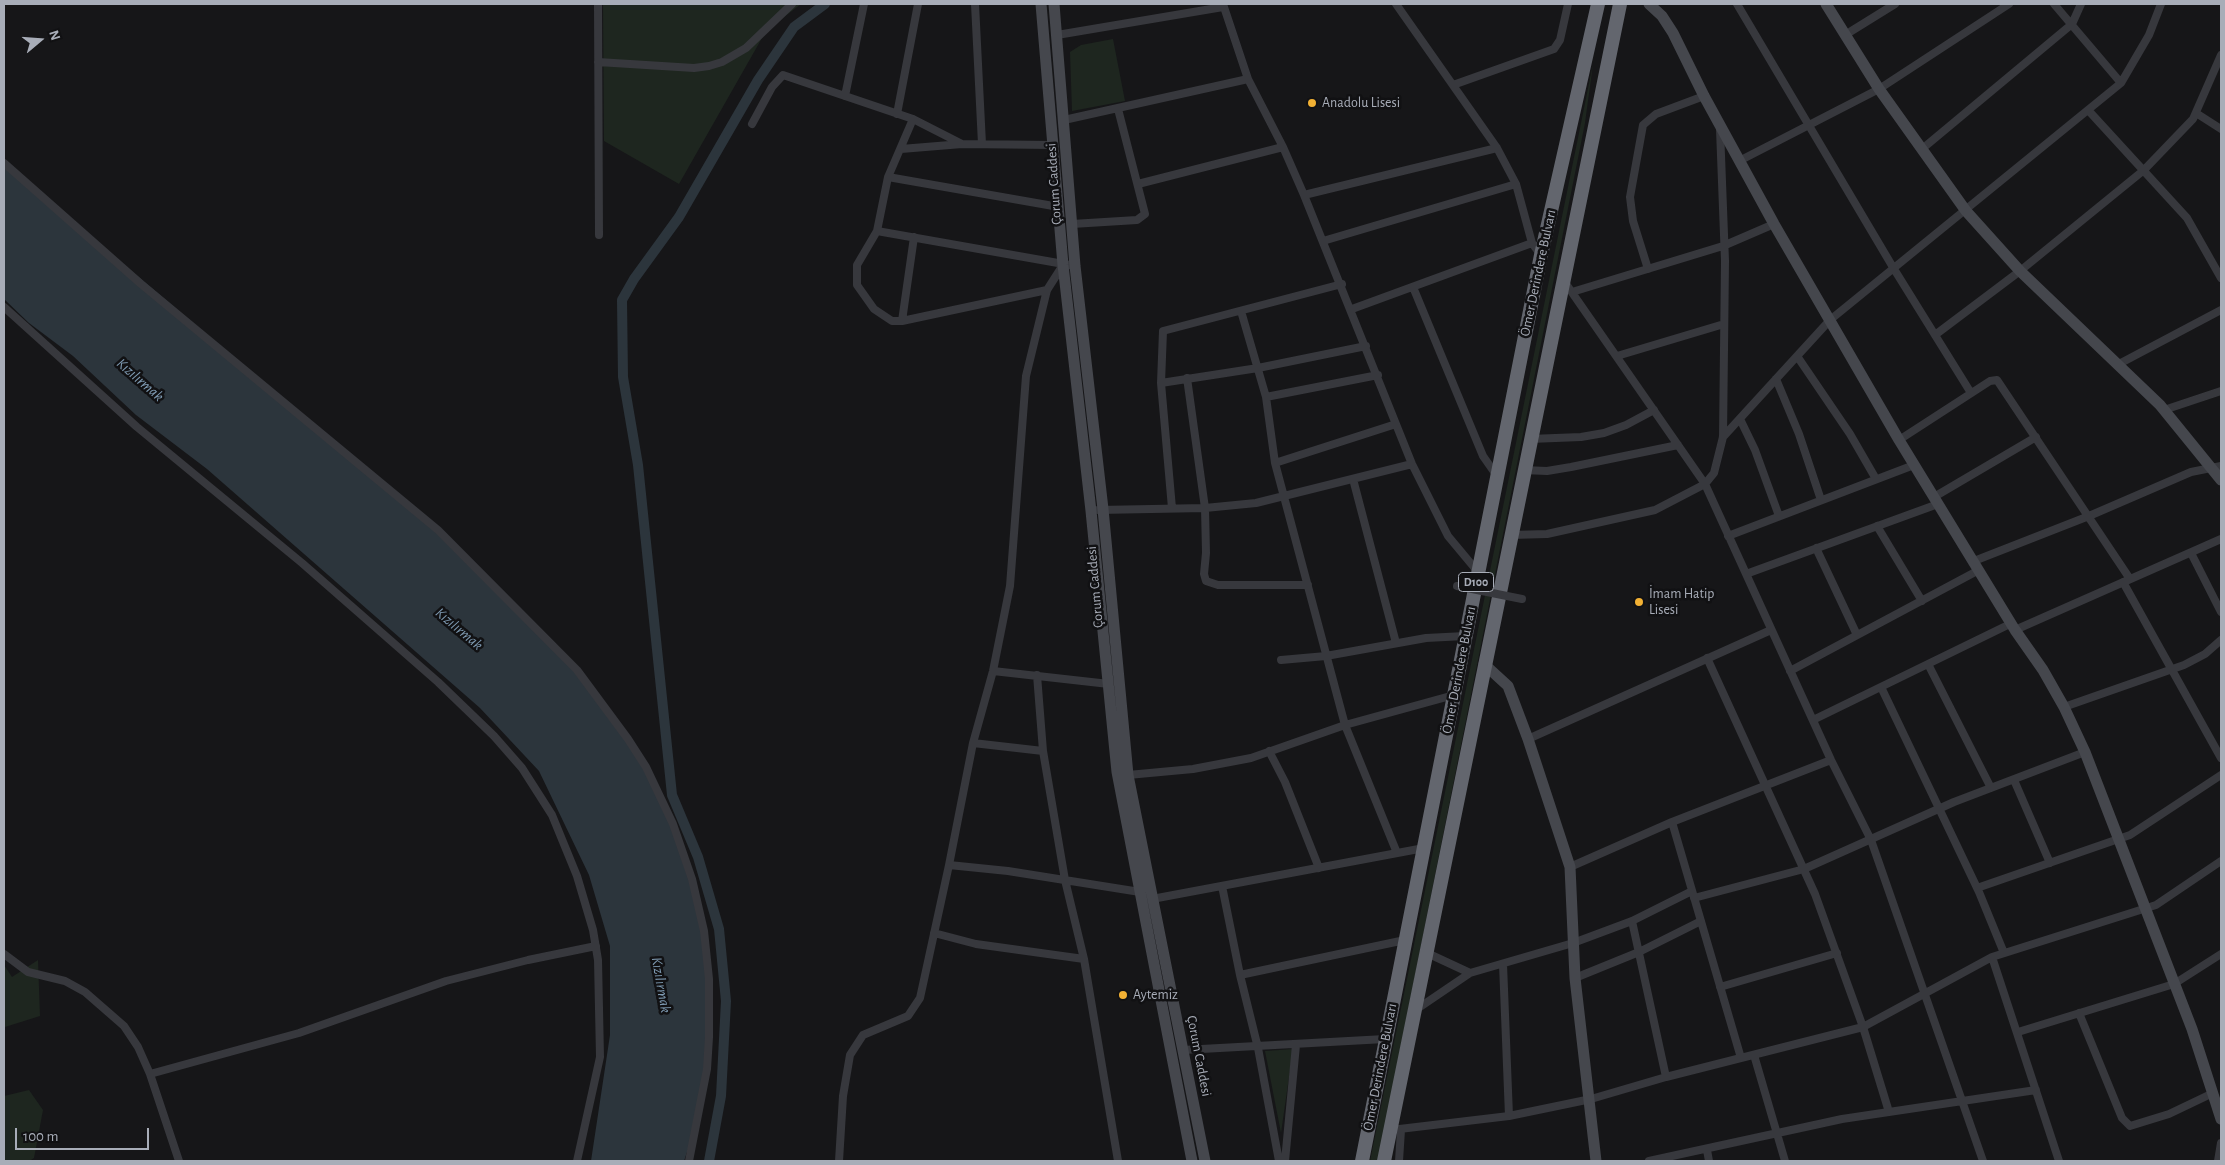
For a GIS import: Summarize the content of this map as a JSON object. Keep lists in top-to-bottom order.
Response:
{
  "streets": {
    "highway": ["Ömer Derindere Bulvarı", "D100"],
    "street": ["Çorum Caddesi"]
  },
  "water": ["Kızılırmak"],
  "places": ["Anadolu Lisesi", "İmam Hatip Lisesi", "Aytemiz"],
  "scale_bar": "100 m",
  "north": "right"
}
